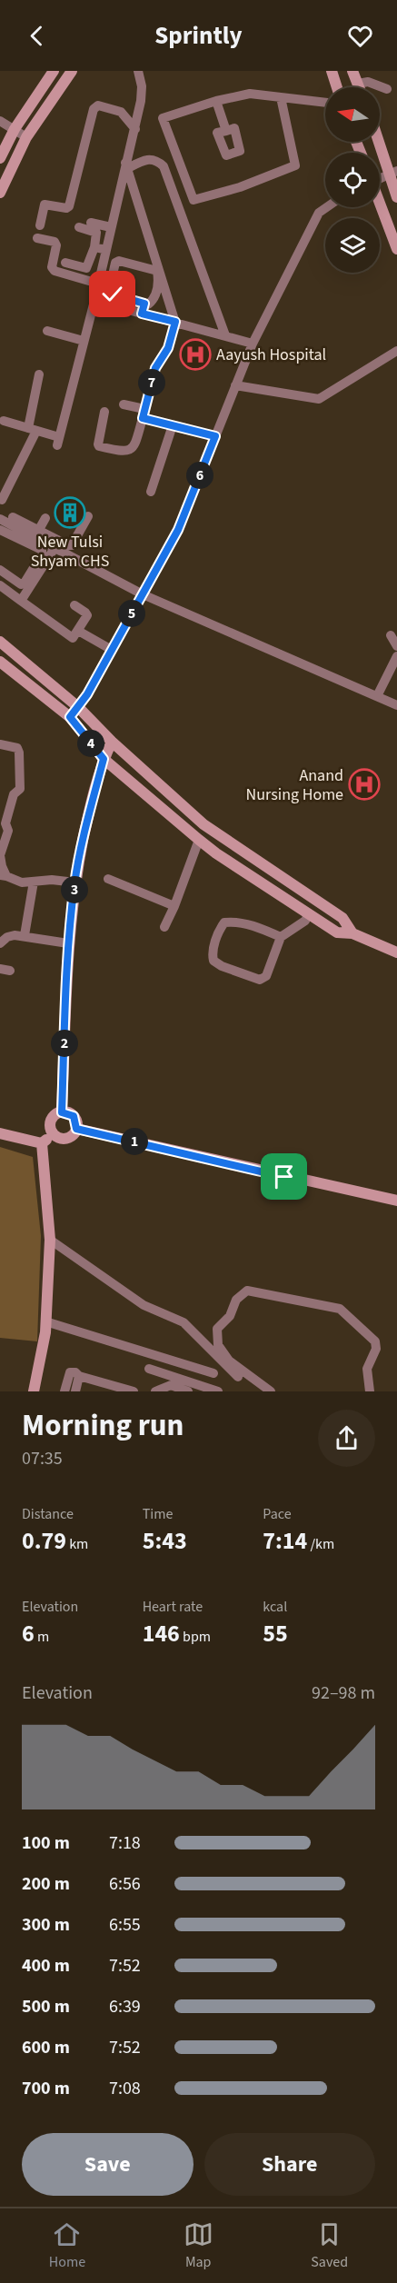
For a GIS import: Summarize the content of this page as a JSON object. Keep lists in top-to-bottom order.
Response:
{
  "places": {
    "hospital": ["Aayush Hospital", "Anand Nursing Home"],
    "building": ["New Tulsi Shyam CHS"]
  },
  "north": "left",
  "page": {
    "header": "Sprintly",
    "pins": [
      "7",
      "6",
      "5",
      "4",
      "3",
      "2",
      "1"
    ],
    "heading": ["Morning run", "07:35"],
    "stats": [
      ["Distance", "0.79 km"],
      ["Time", "5:43"],
      ["Pace", "7:14 /km"],
      ["Elevation", "6 m"],
      ["Heart rate", "146 bpm"],
      ["kcal", "55"]
    ],
    "chart": ["Elevation", "92–98 m"],
    "list": [
      {
        "name": "100 m",
        "note": "7:18"
      },
      {
        "name": "200 m",
        "note": "6:56"
      },
      {
        "name": "300 m",
        "note": "6:55"
      },
      {
        "name": "400 m",
        "note": "7:52"
      },
      {
        "name": "500 m",
        "note": "6:39"
      },
      {
        "name": "600 m",
        "note": "7:52"
      },
      {
        "name": "700 m",
        "note": "7:08"
      }
    ],
    "buttons": ["Save", "Share"],
    "tabs": ["Home", "Map", "Saved"]
  }
}
